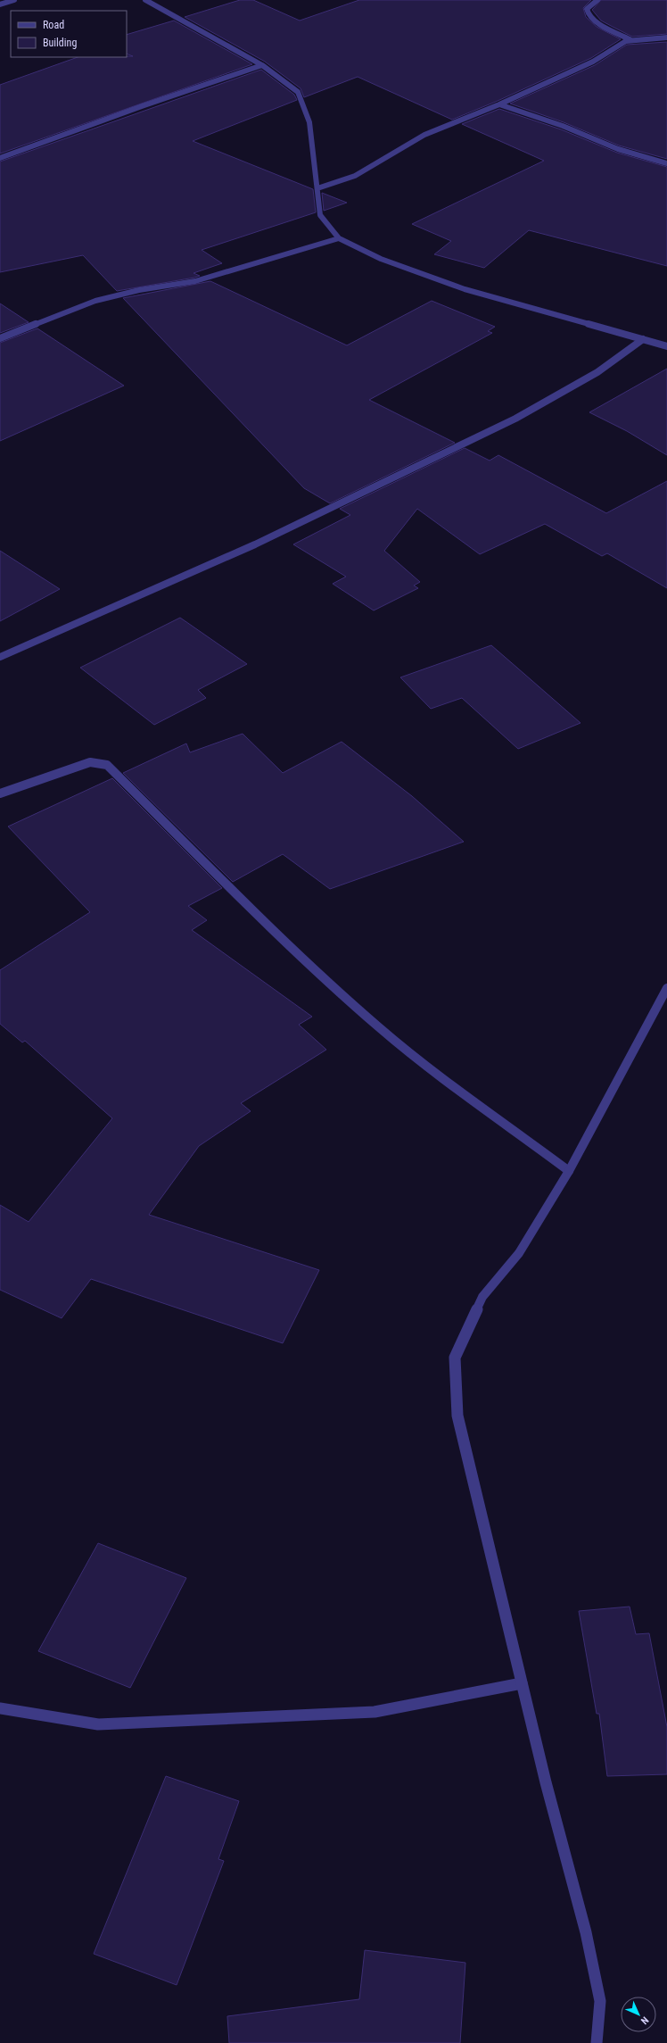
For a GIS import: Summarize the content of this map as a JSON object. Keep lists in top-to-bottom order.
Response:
{
  "legend": ["Road", "Building"],
  "north": "bottom right"
}
